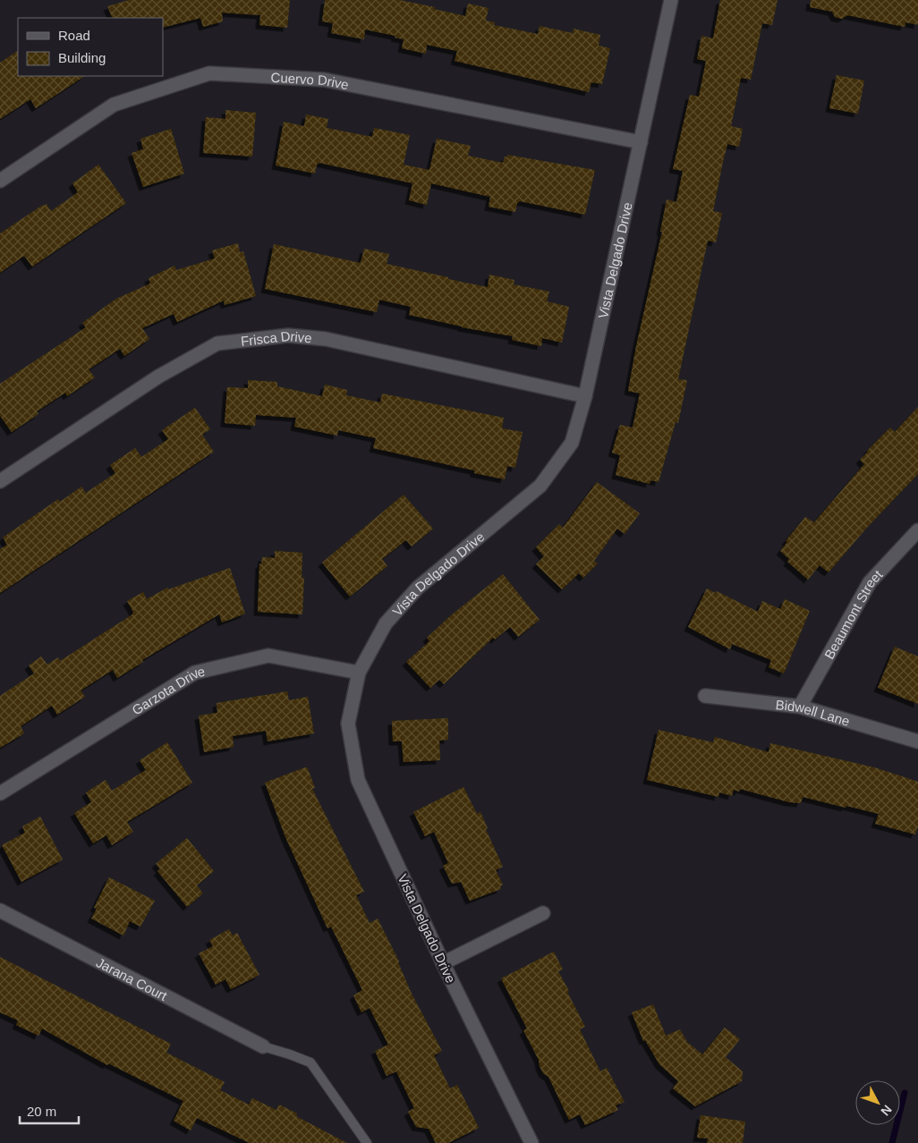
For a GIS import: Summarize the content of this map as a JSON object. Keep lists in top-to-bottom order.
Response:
{
  "streets": {
    "street": [
      "Cuervo Drive",
      "Vista Delgado Drive",
      "Frisca Drive",
      "Beaumont Street",
      "Garzota Drive",
      "Bidwell Lane",
      "Jarana Court"
    ]
  },
  "crossings": [
    ["Cuervo Drive", "Vista Delgado Drive"],
    ["Vista Delgado Drive", "Frisca Drive"],
    ["Vista Delgado Drive", "Garzota Drive"],
    ["Beaumont Street", "Bidwell Lane"]
  ],
  "legend": ["Road", "Building"],
  "scale_bar": "20 m",
  "north": "bottom right"
}
